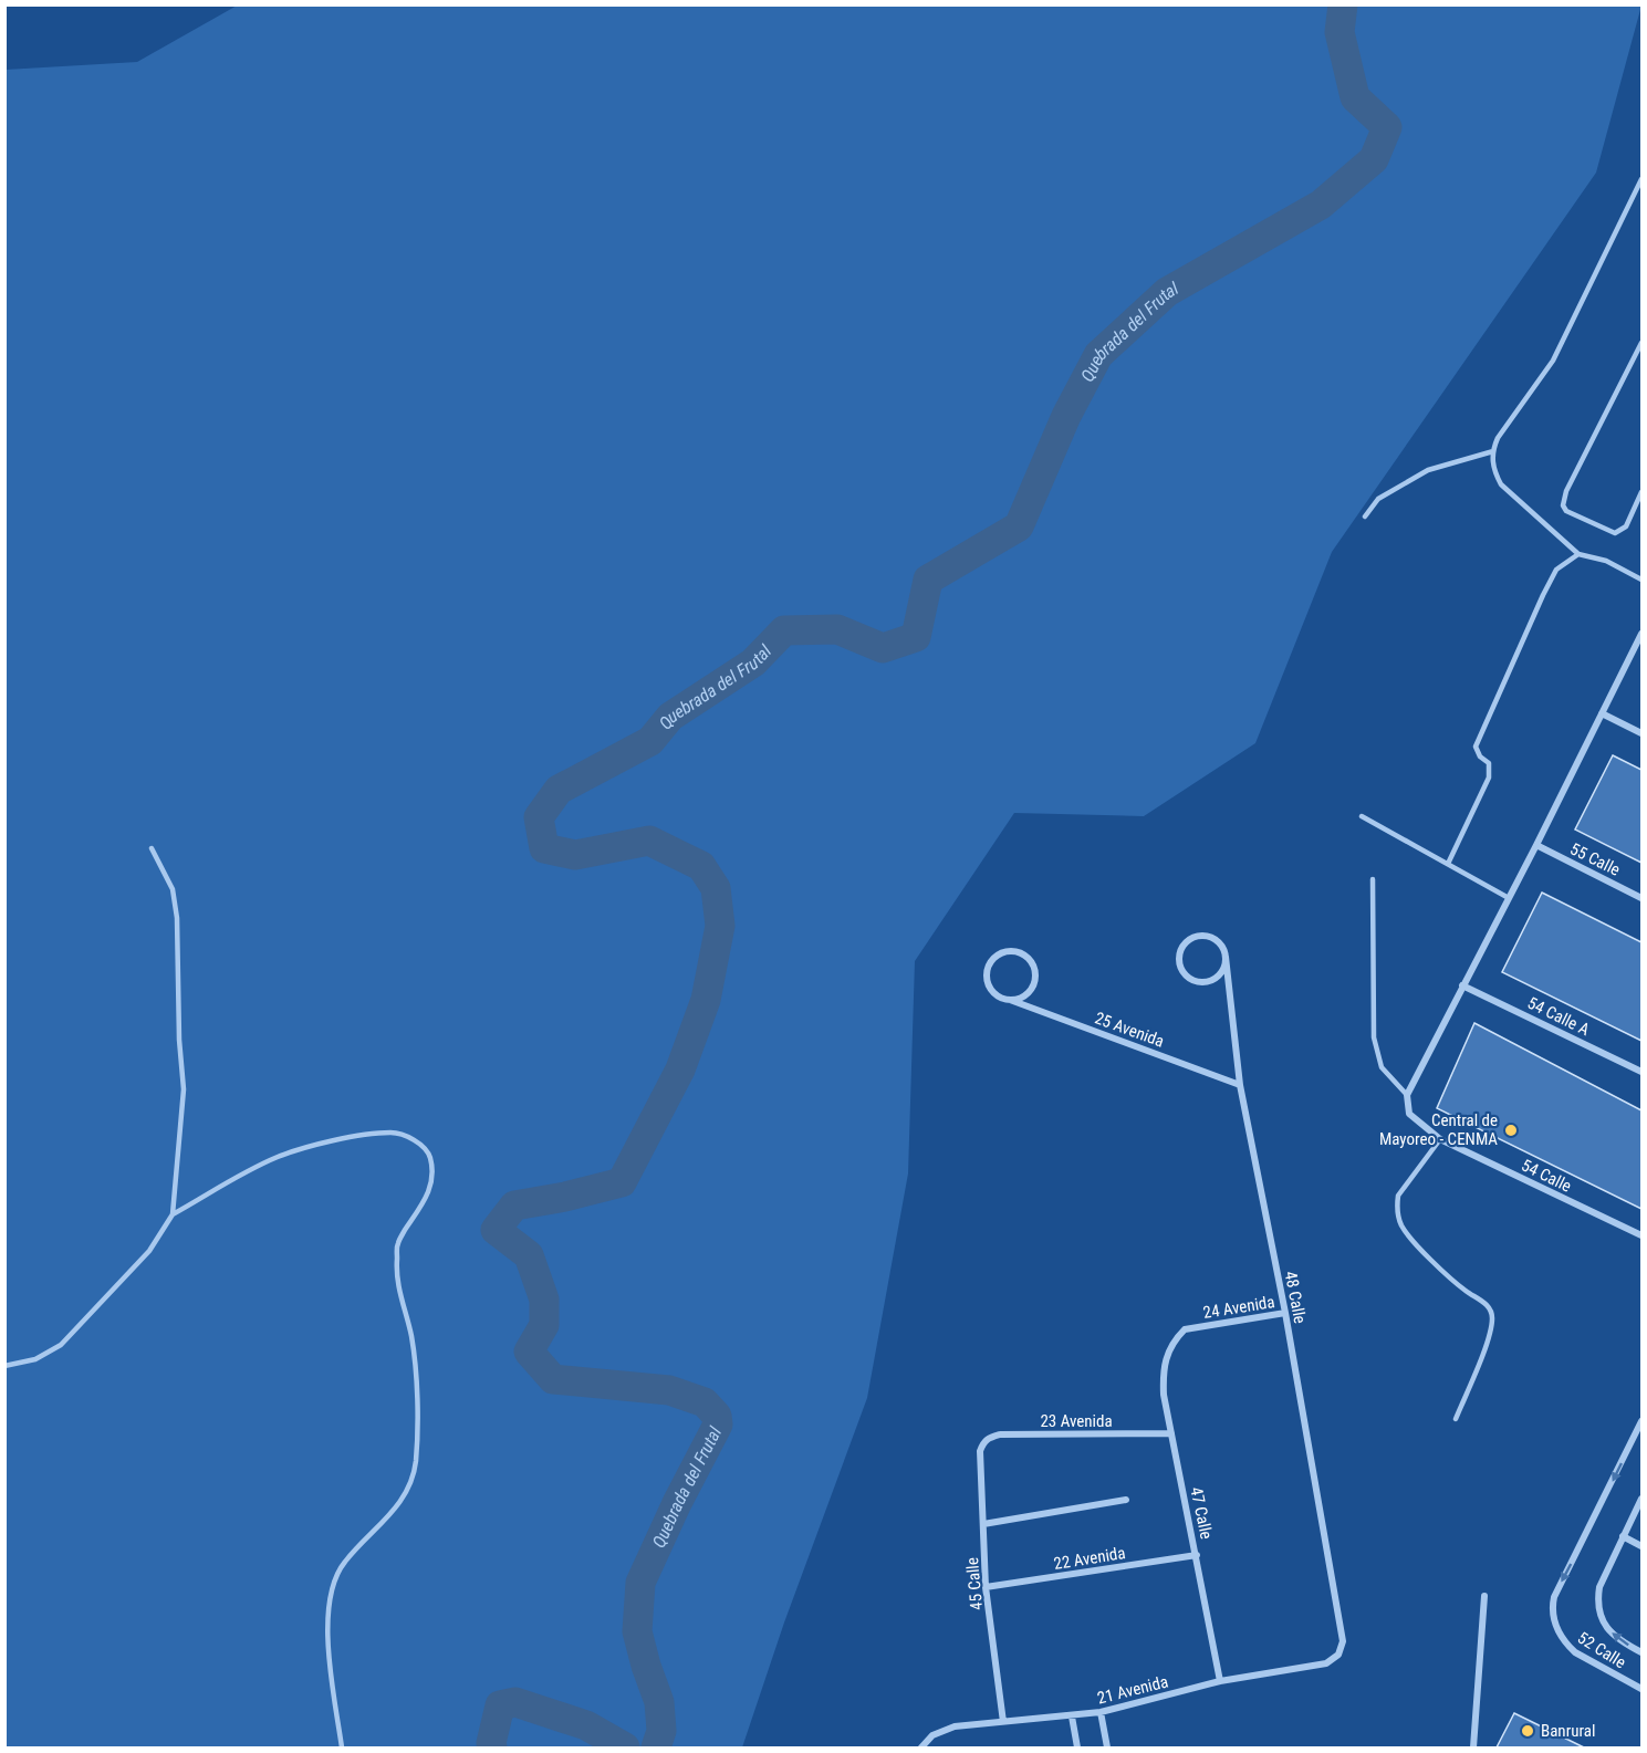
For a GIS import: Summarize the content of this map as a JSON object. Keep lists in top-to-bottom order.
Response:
{
  "streets": {
    "street": [
      "55 Calle",
      "54 Calle A",
      "25 Avenida",
      "54 Calle",
      "48 Calle",
      "24 Avenida",
      "23 Avenida",
      "47 Calle",
      "22 Avenida",
      "45 Calle",
      "52 Calle",
      "21 Avenida"
    ]
  },
  "crossings": [
    ["25 Avenida", "48 Calle"],
    ["48 Calle", "24 Avenida"],
    ["48 Calle", "21 Avenida"],
    ["24 Avenida", "47 Calle"],
    ["23 Avenida", "47 Calle"],
    ["23 Avenida", "45 Calle"],
    ["47 Calle", "22 Avenida"],
    ["47 Calle", "21 Avenida"],
    ["22 Avenida", "45 Calle"],
    ["45 Calle", "21 Avenida"]
  ],
  "water": ["Quebrada del Frutal"],
  "places": ["Central de Mayoreo - CENMA", "Banrural"]
}
